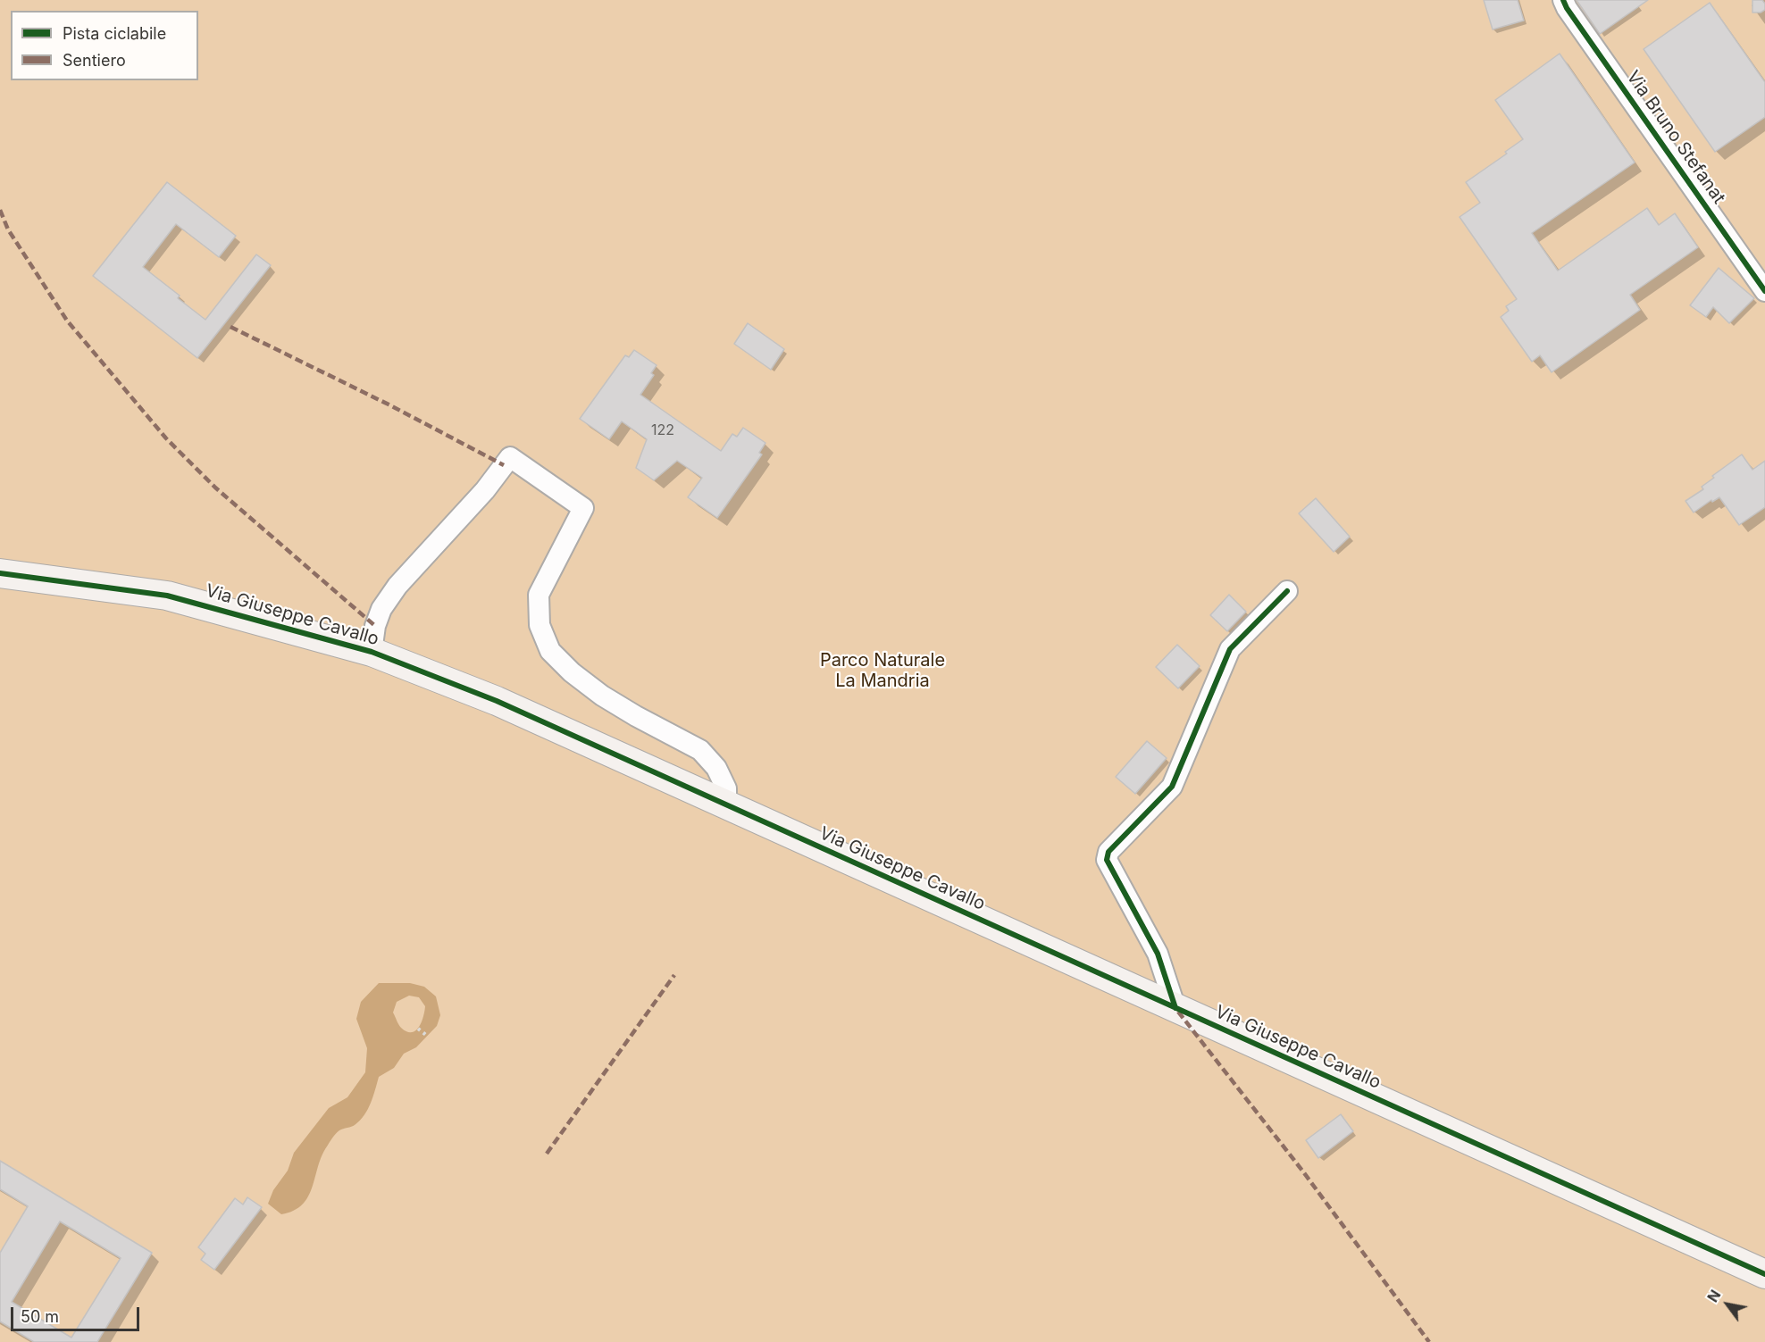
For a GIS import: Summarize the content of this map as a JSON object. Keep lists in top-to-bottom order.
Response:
{
  "streets": {
    "street": ["Via Bruno Stefanat", "Via Giuseppe Cavallo"]
  },
  "parks": ["Parco Naturale La Mandria"],
  "house_numbers": ["122"],
  "legend": ["Pista ciclabile", "Sentiero"],
  "scale_bar": "50 m",
  "north": "top left"
}
